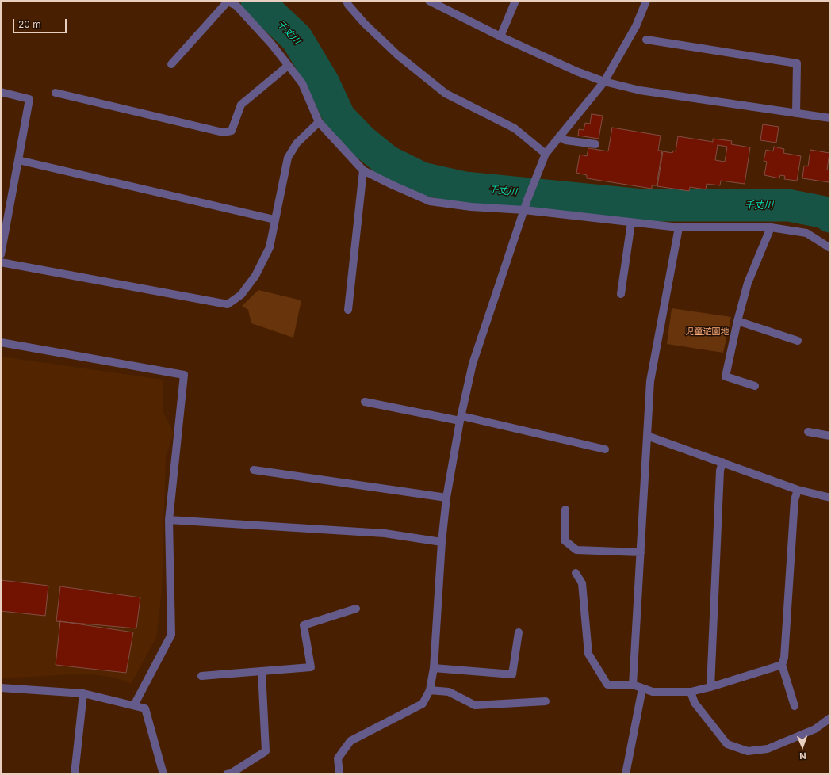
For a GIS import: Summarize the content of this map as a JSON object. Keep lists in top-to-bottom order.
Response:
{
  "water": ["千丈川"],
  "parks": ["児童遊園地"],
  "scale_bar": "20 m",
  "north": "bottom"
}
